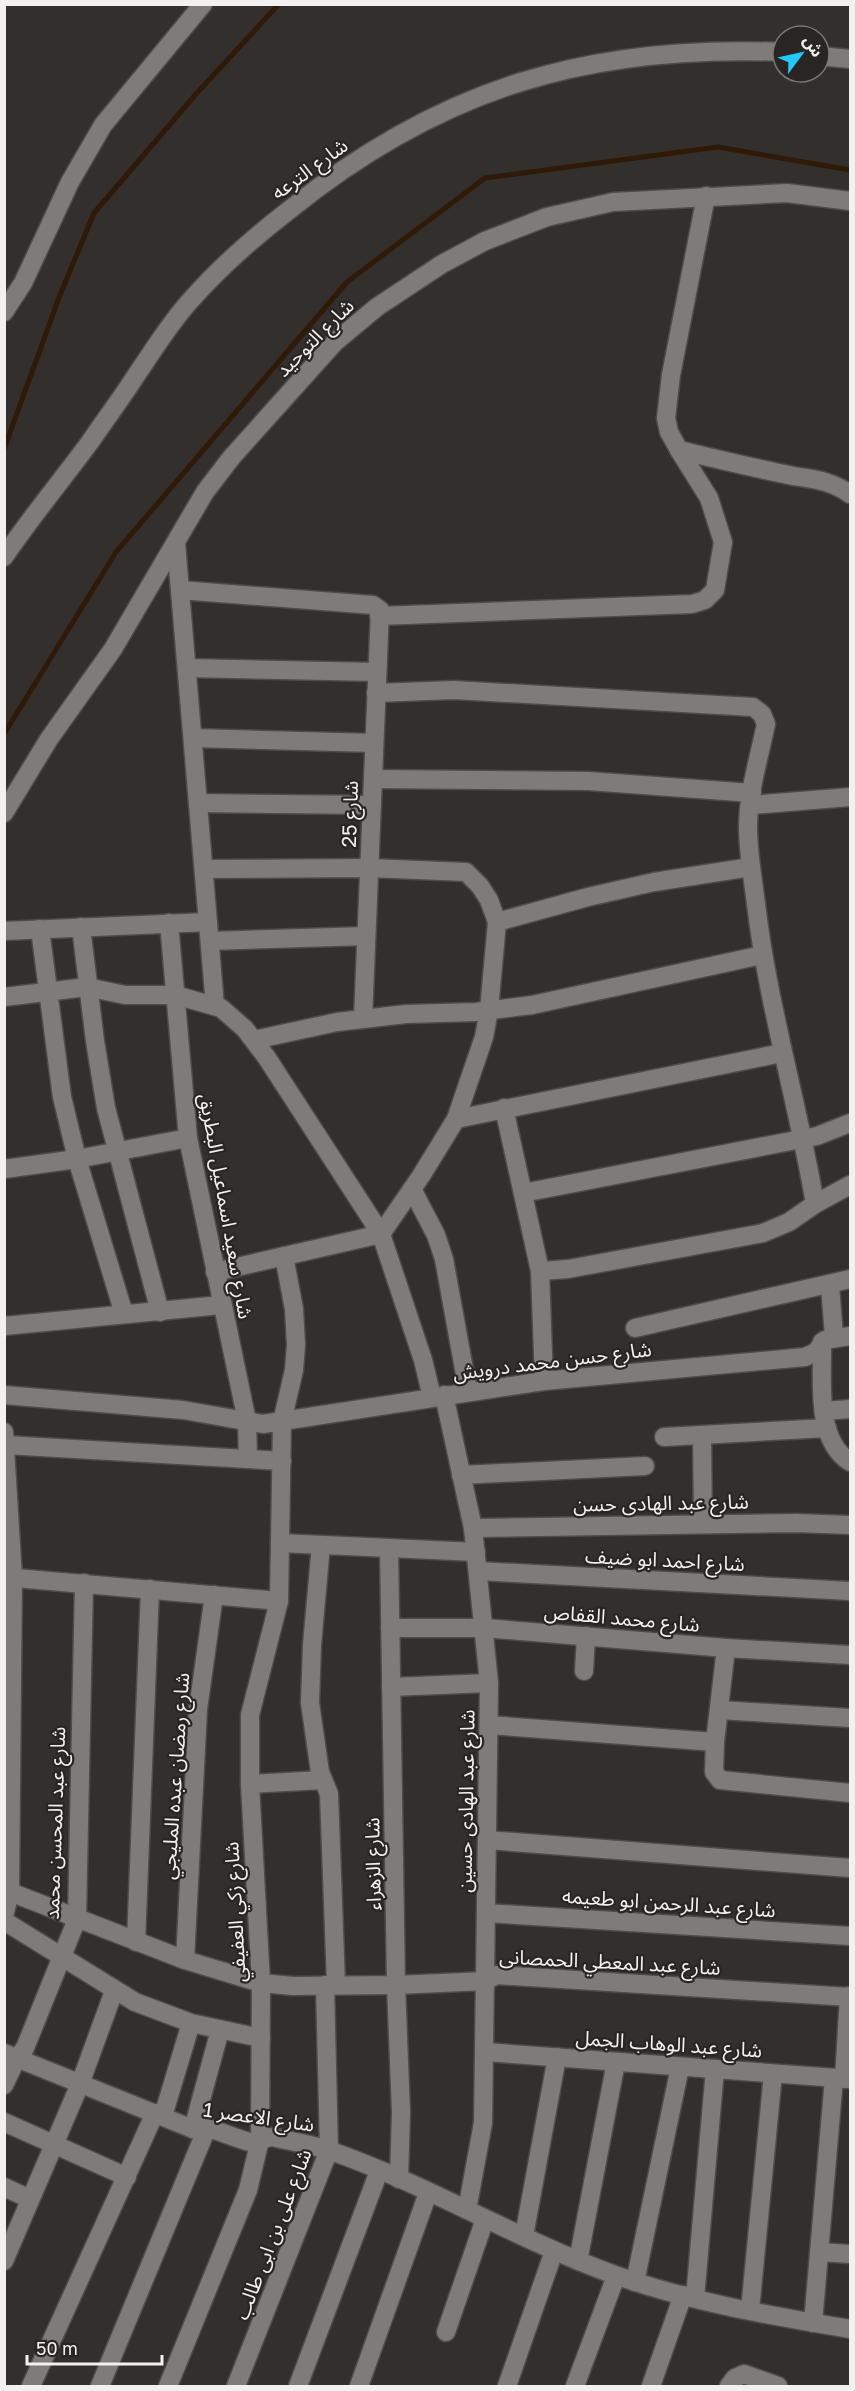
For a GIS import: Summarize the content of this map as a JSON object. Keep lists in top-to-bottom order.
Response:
{
  "streets": {
    "street": [
      "شارع الترعه",
      "شارع التوحيد",
      "شارع 25",
      "شارع سعيد اسماعيل البطريق",
      "شارع حسن محمد درويش",
      "شارع عبد الهادى حسن",
      "شارع احمد ابو ضيف",
      "شارع محمد القفاص",
      "شارع رمضان عبده المليجي",
      "شارع عبد الهادى حسين",
      "شارع عبد المحسن محمد",
      "شارع الزهراء",
      "شارع عبد الرحمن ابو طعيمه",
      "شارع زكي العفيفي",
      "شارع عبد المعطي الحمصانى",
      "شارع عبد الوهاب الجمل",
      "شارع الاعصر 1",
      "شارع على بن ابى طالب"
    ]
  },
  "crossings": [
    ["شارع سعيد اسماعيل البطريق", "شارع حسن محمد درويش"],
    ["شارع حسن محمد درويش", "شارع عبد الهادى حسين"],
    ["شارع حسن محمد درويش", "شارع زكي العفيفي"],
    ["شارع عبد الهادى حسن", "شارع عبد الهادى حسين"],
    ["شارع احمد ابو ضيف", "شارع عبد الهادى حسين"],
    ["شارع محمد القفاص", "شارع عبد الهادى حسين"],
    ["شارع محمد القفاص", "شارع الزهراء"],
    ["شارع رمضان عبده المليجي", "شارع عبد المعطي الحمصانى"],
    ["شارع عبد الهادى حسين", "شارع عبد الرحمن ابو طعيمه"],
    ["شارع عبد الهادى حسين", "شارع عبد المعطي الحمصانى"],
    ["شارع عبد الهادى حسين", "شارع عبد الوهاب الجمل"],
    ["شارع عبد الهادى حسين", "شارع الاعصر 1"],
    ["شارع عبد المحسن محمد", "شارع عبد المعطي الحمصانى"],
    ["شارع عبد المحسن محمد", "شارع الاعصر 1"],
    ["شارع الزهراء", "شارع عبد المعطي الحمصانى"],
    ["شارع الزهراء", "شارع الاعصر 1"],
    ["شارع زكي العفيفي", "شارع عبد المعطي الحمصانى"],
    ["شارع زكي العفيفي", "شارع الاعصر 1"],
    ["شارع عبد المعطي الحمصانى", "شارع على بن ابى طالب"],
    ["شارع الاعصر 1", "شارع على بن ابى طالب"]
  ],
  "scale_bar": "50 m",
  "north": "top right"
}
